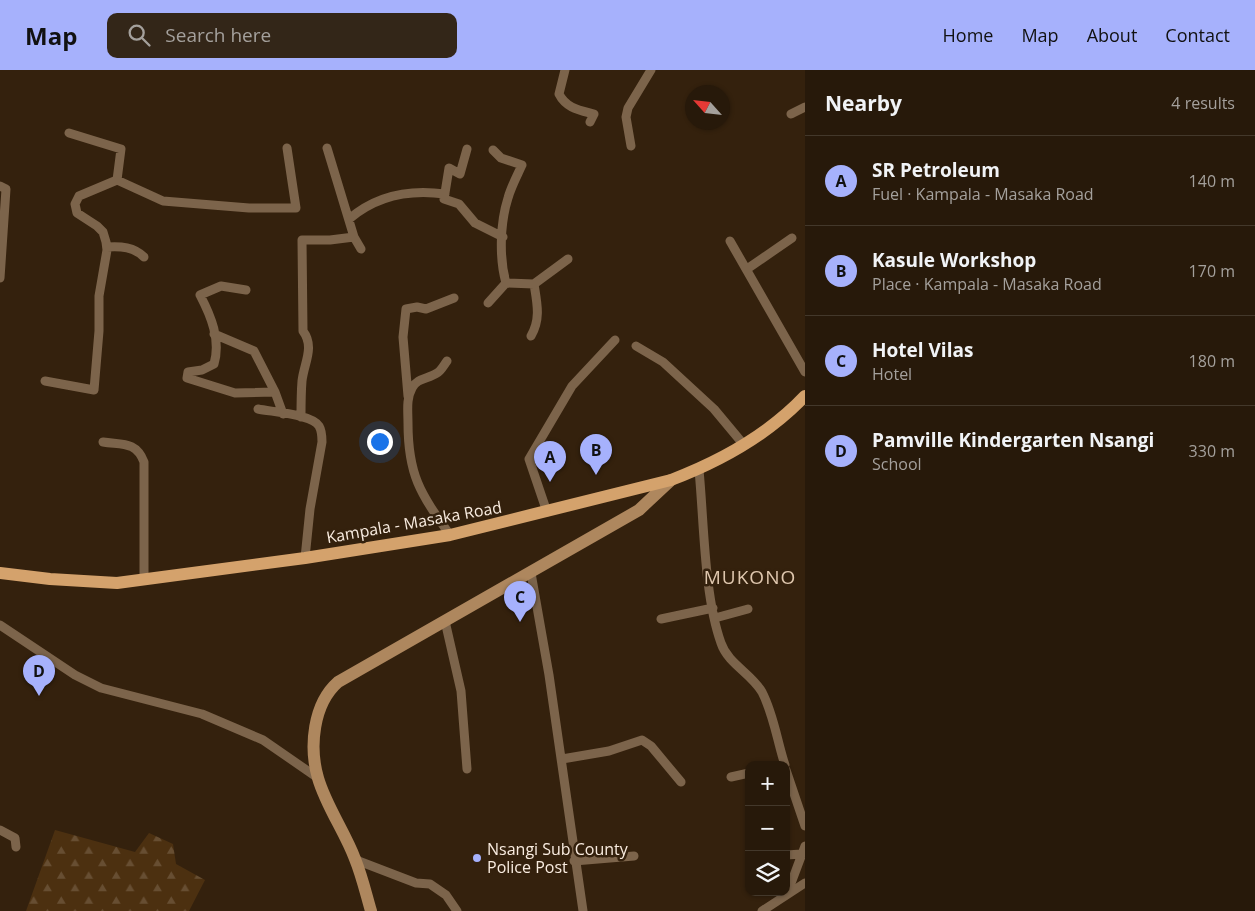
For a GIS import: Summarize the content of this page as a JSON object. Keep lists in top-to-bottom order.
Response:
{
  "streets": {
    "main road": ["Kampala - Masaka Road"]
  },
  "districts": ["MUKONO"],
  "places": ["Nsangi Sub County Police Post"],
  "north": "top left",
  "page": {
    "header": "Map",
    "search": "Search here",
    "nav": [
      "Home",
      "Map",
      "About",
      "Contact"
    ],
    "heading": ["Nearby", "4 results"],
    "list": [
      {
        "mark": "A",
        "name": "SR Petroleum",
        "note": "Fuel · Kampala - Masaka Road",
        "value": "140 m"
      },
      {
        "mark": "B",
        "name": "Kasule Workshop",
        "note": "Place · Kampala - Masaka Road",
        "value": "170 m"
      },
      {
        "mark": "C",
        "name": "Hotel Vilas",
        "note": "Hotel",
        "value": "180 m"
      },
      {
        "mark": "D",
        "name": "Pamville Kindergarten Nsangi",
        "note": "School",
        "value": "330 m"
      }
    ],
    "pins": [
      "B",
      "A",
      "C",
      "D"
    ],
    "map_buttons": ["+", "−"]
  }
}
